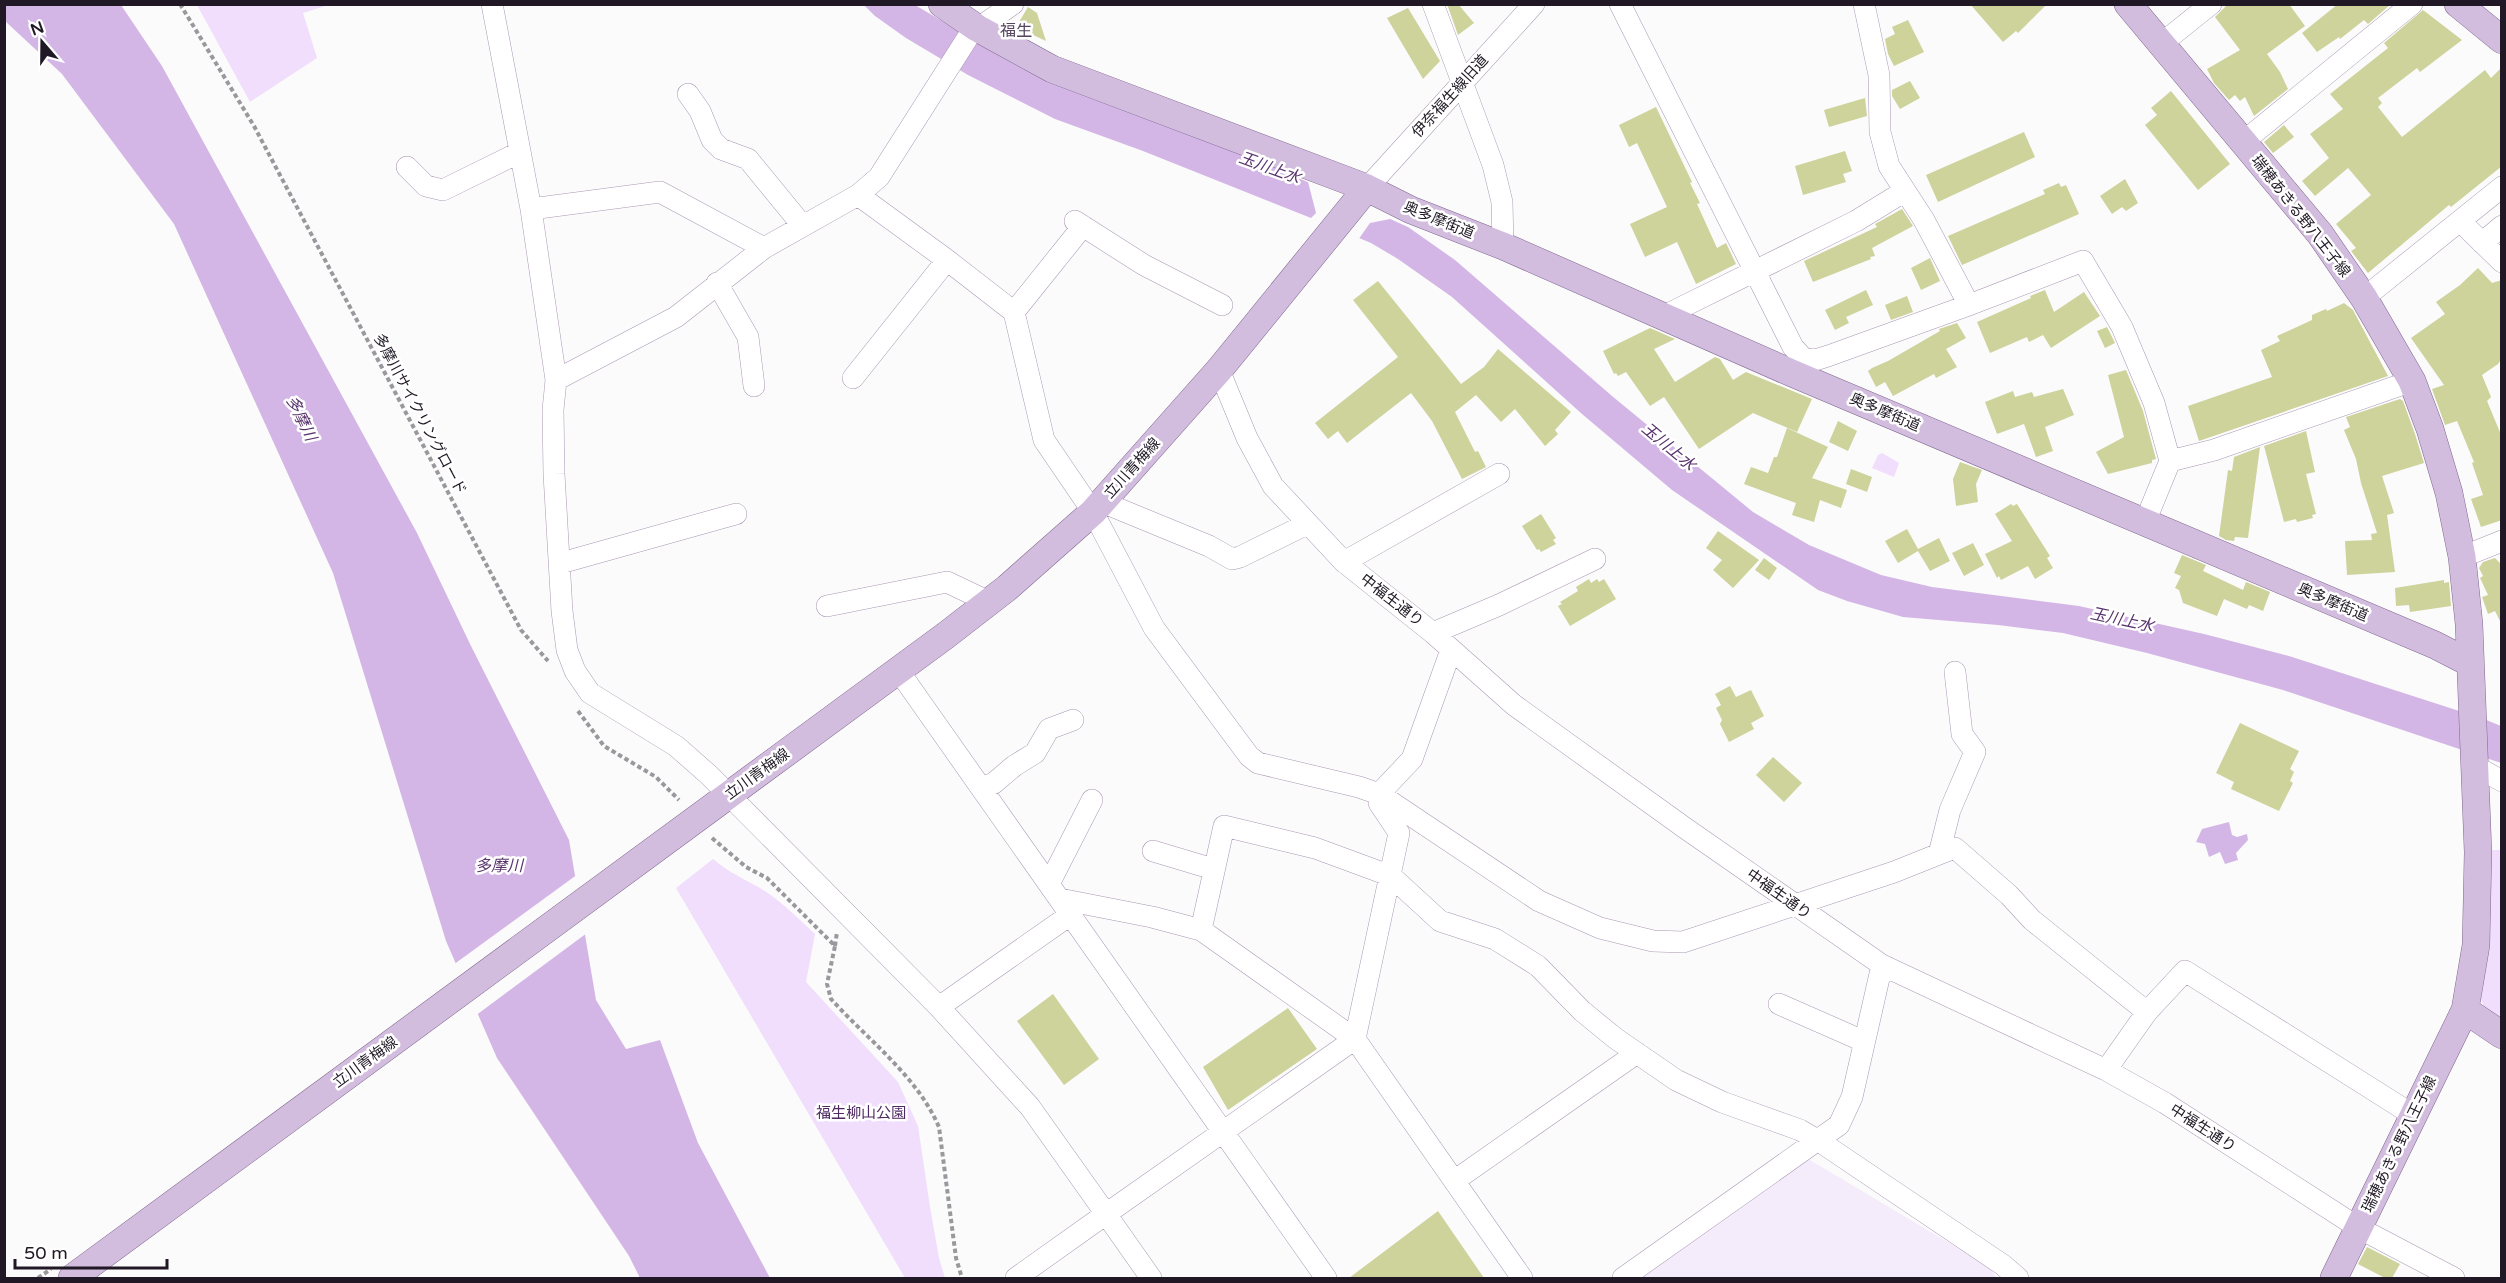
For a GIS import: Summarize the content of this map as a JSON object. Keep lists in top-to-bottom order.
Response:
{
  "streets": {
    "main road": ["瑞穂あきる野八王子線", "奥多摩街道", "立川青梅線"],
    "street": ["伊奈福生線旧道", "中福生通り"],
    "path": ["多摩川サイクリングロード"]
  },
  "crossings": [
    ["伊奈福生線旧道", "奥多摩街道"],
    ["伊奈福生線旧道", "立川青梅線"],
    ["瑞穂あきる野八王子線", "奥多摩街道"],
    ["瑞穂あきる野八王子線", "中福生通り"],
    ["奥多摩街道", "立川青梅線"],
    ["立川青梅線", "中福生通り"]
  ],
  "districts": ["福生"],
  "water": ["玉川上水", "多摩川"],
  "parks": ["福生柳山公園"],
  "scale_bar": "50 m",
  "north": "top"
}
